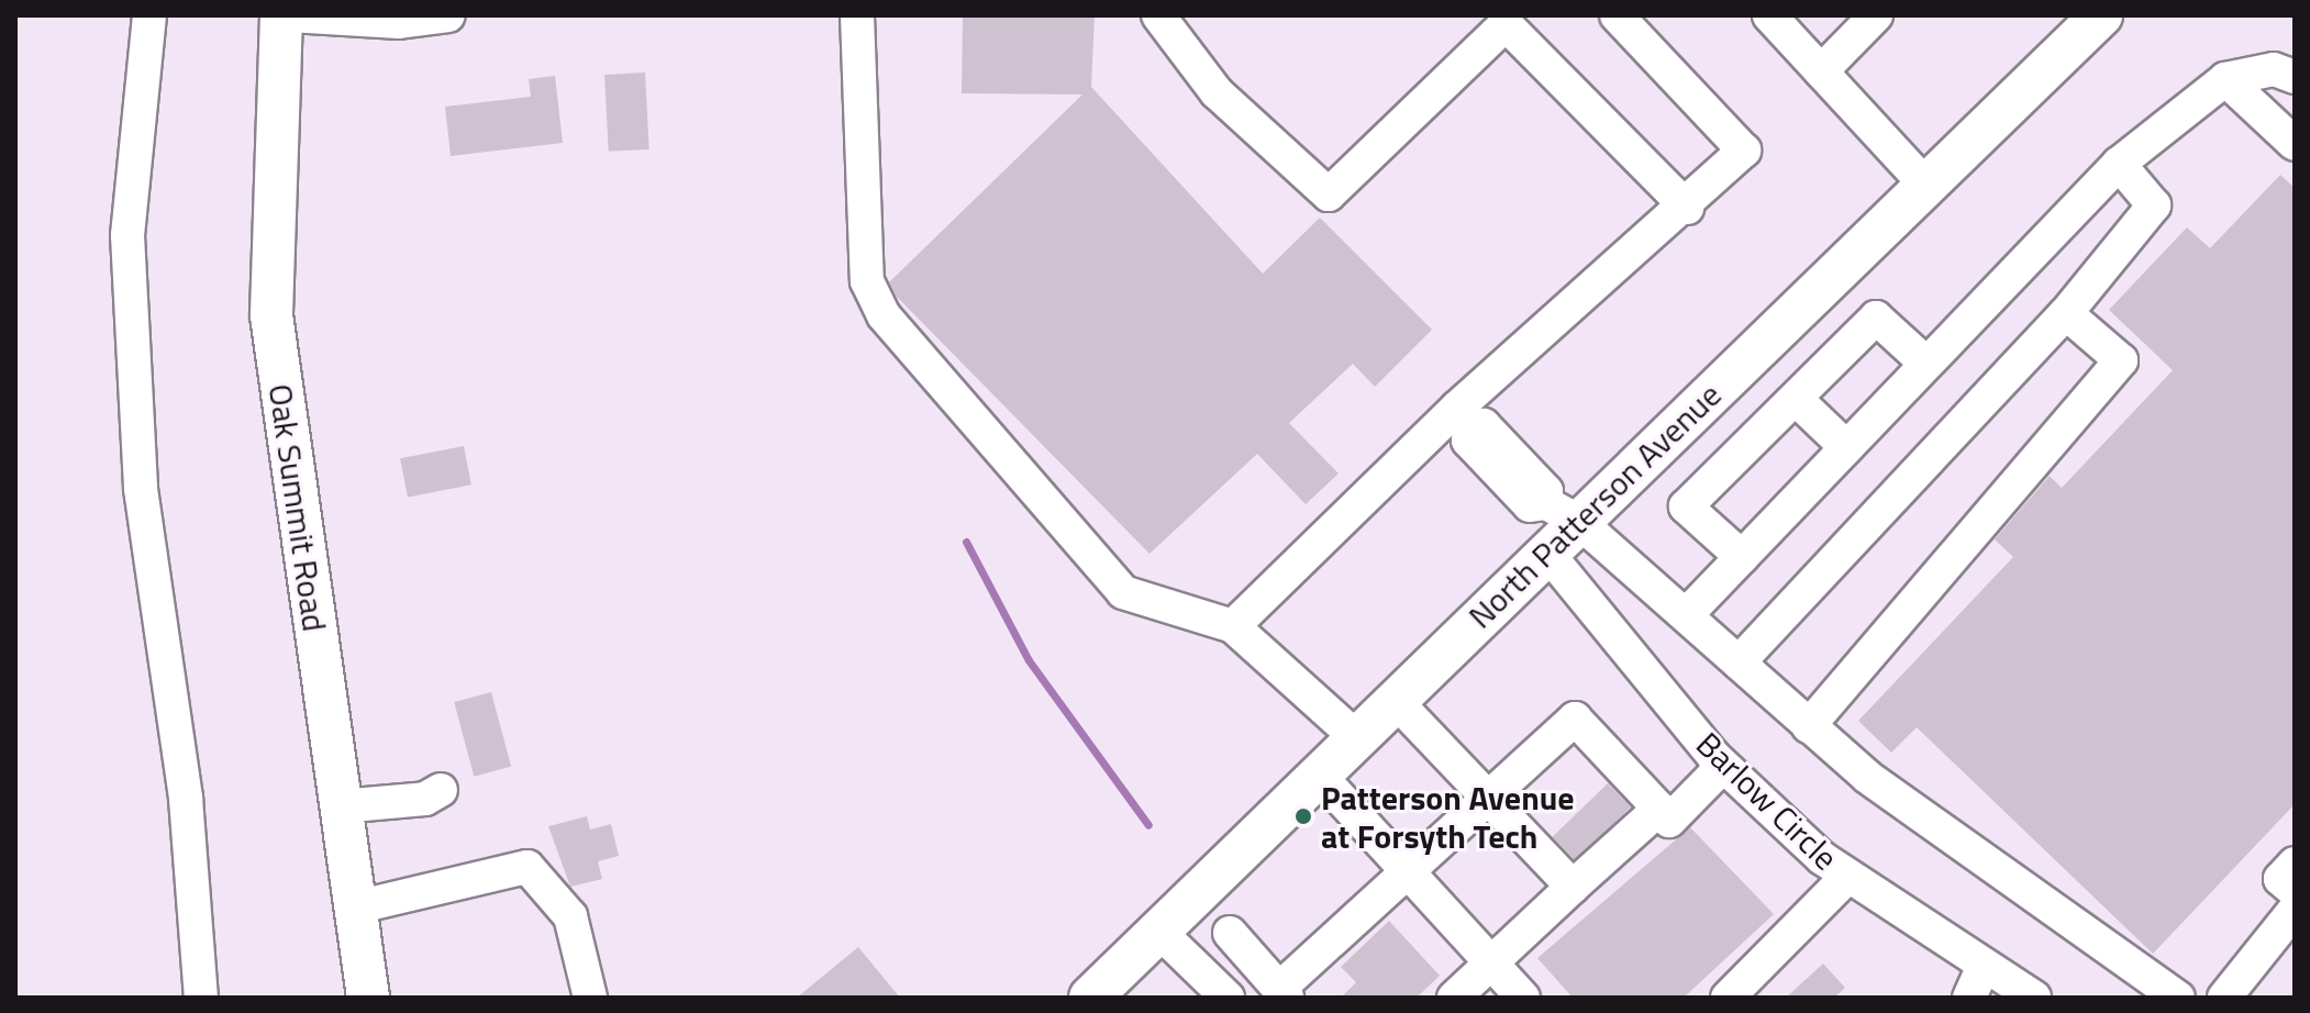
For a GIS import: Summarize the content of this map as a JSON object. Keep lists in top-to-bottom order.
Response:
{
  "streets": {
    "main road": ["North Patterson Avenue", "Oak Summit Road"],
    "street": ["Barlow Circle"]
  },
  "crossings": [
    ["North Patterson Avenue", "Barlow Circle"]
  ],
  "places": ["Patterson Avenue at Forsyth Tech"]
}
